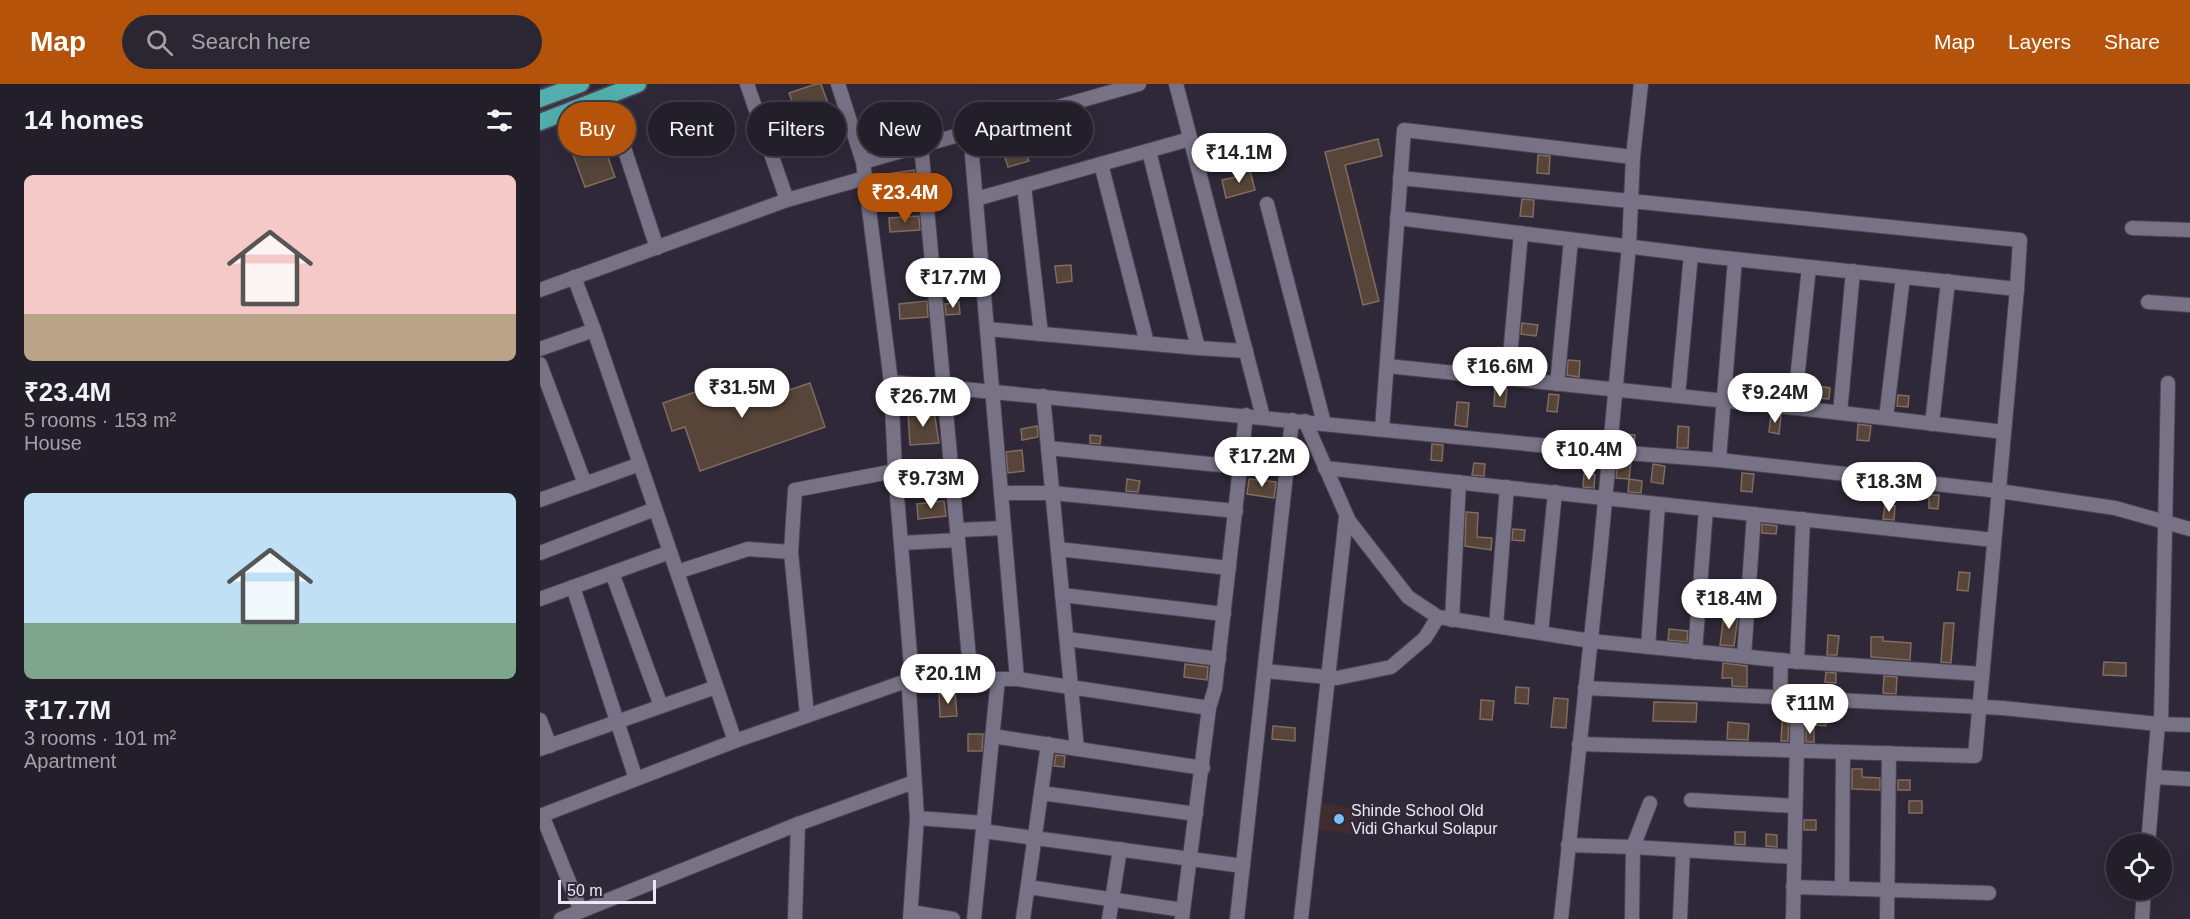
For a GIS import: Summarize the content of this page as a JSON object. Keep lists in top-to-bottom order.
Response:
{
  "places": ["Shinde School Old Vidi Gharkul Solapur"],
  "scale_bar": "50 m",
  "page": {
    "header": "Map",
    "search": "Search here",
    "nav": ["Map", "Layers", "Share"],
    "heading": "14 homes",
    "chip": [
      "Buy",
      "Rent",
      "Filters",
      "New",
      "Apartment"
    ],
    "price": [
      "₹14.1M",
      "₹23.4M",
      "₹17.7M",
      "₹16.6M",
      "₹31.5M",
      "₹9.24M",
      "₹26.7M",
      "₹10.4M",
      "₹17.2M",
      "₹9.73M",
      "₹18.3M",
      "₹18.4M",
      "₹20.1M",
      "₹11M"
    ],
    "list": [
      {
        "name": "₹23.4M",
        "note": "5 rooms · 153 m² · House"
      },
      {
        "name": "₹17.7M",
        "note": "3 rooms · 101 m² · Apartment"
      }
    ],
    "scale": "50 m"
  }
}
